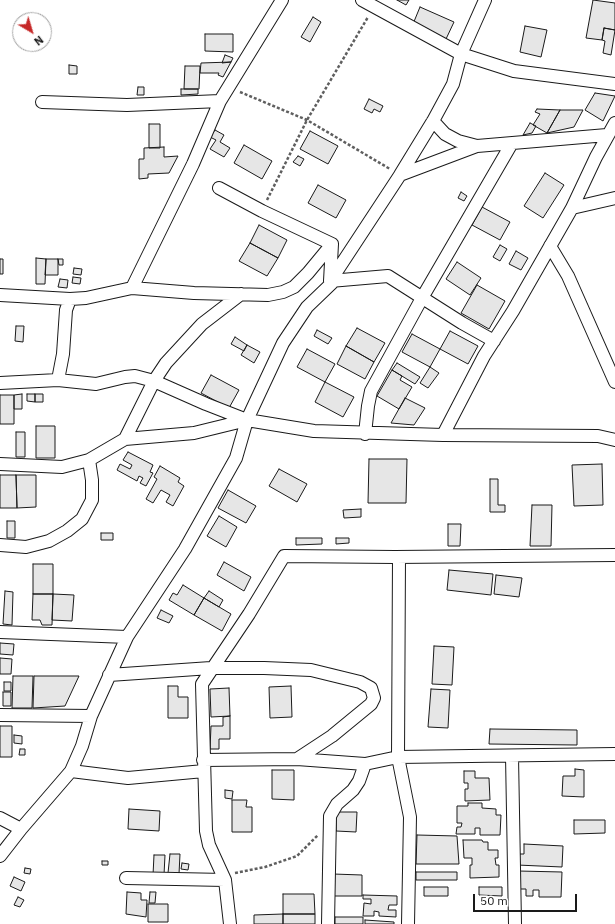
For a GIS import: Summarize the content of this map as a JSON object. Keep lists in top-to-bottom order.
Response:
{
  "scale_bar": "50 m",
  "north": "bottom right"
}
